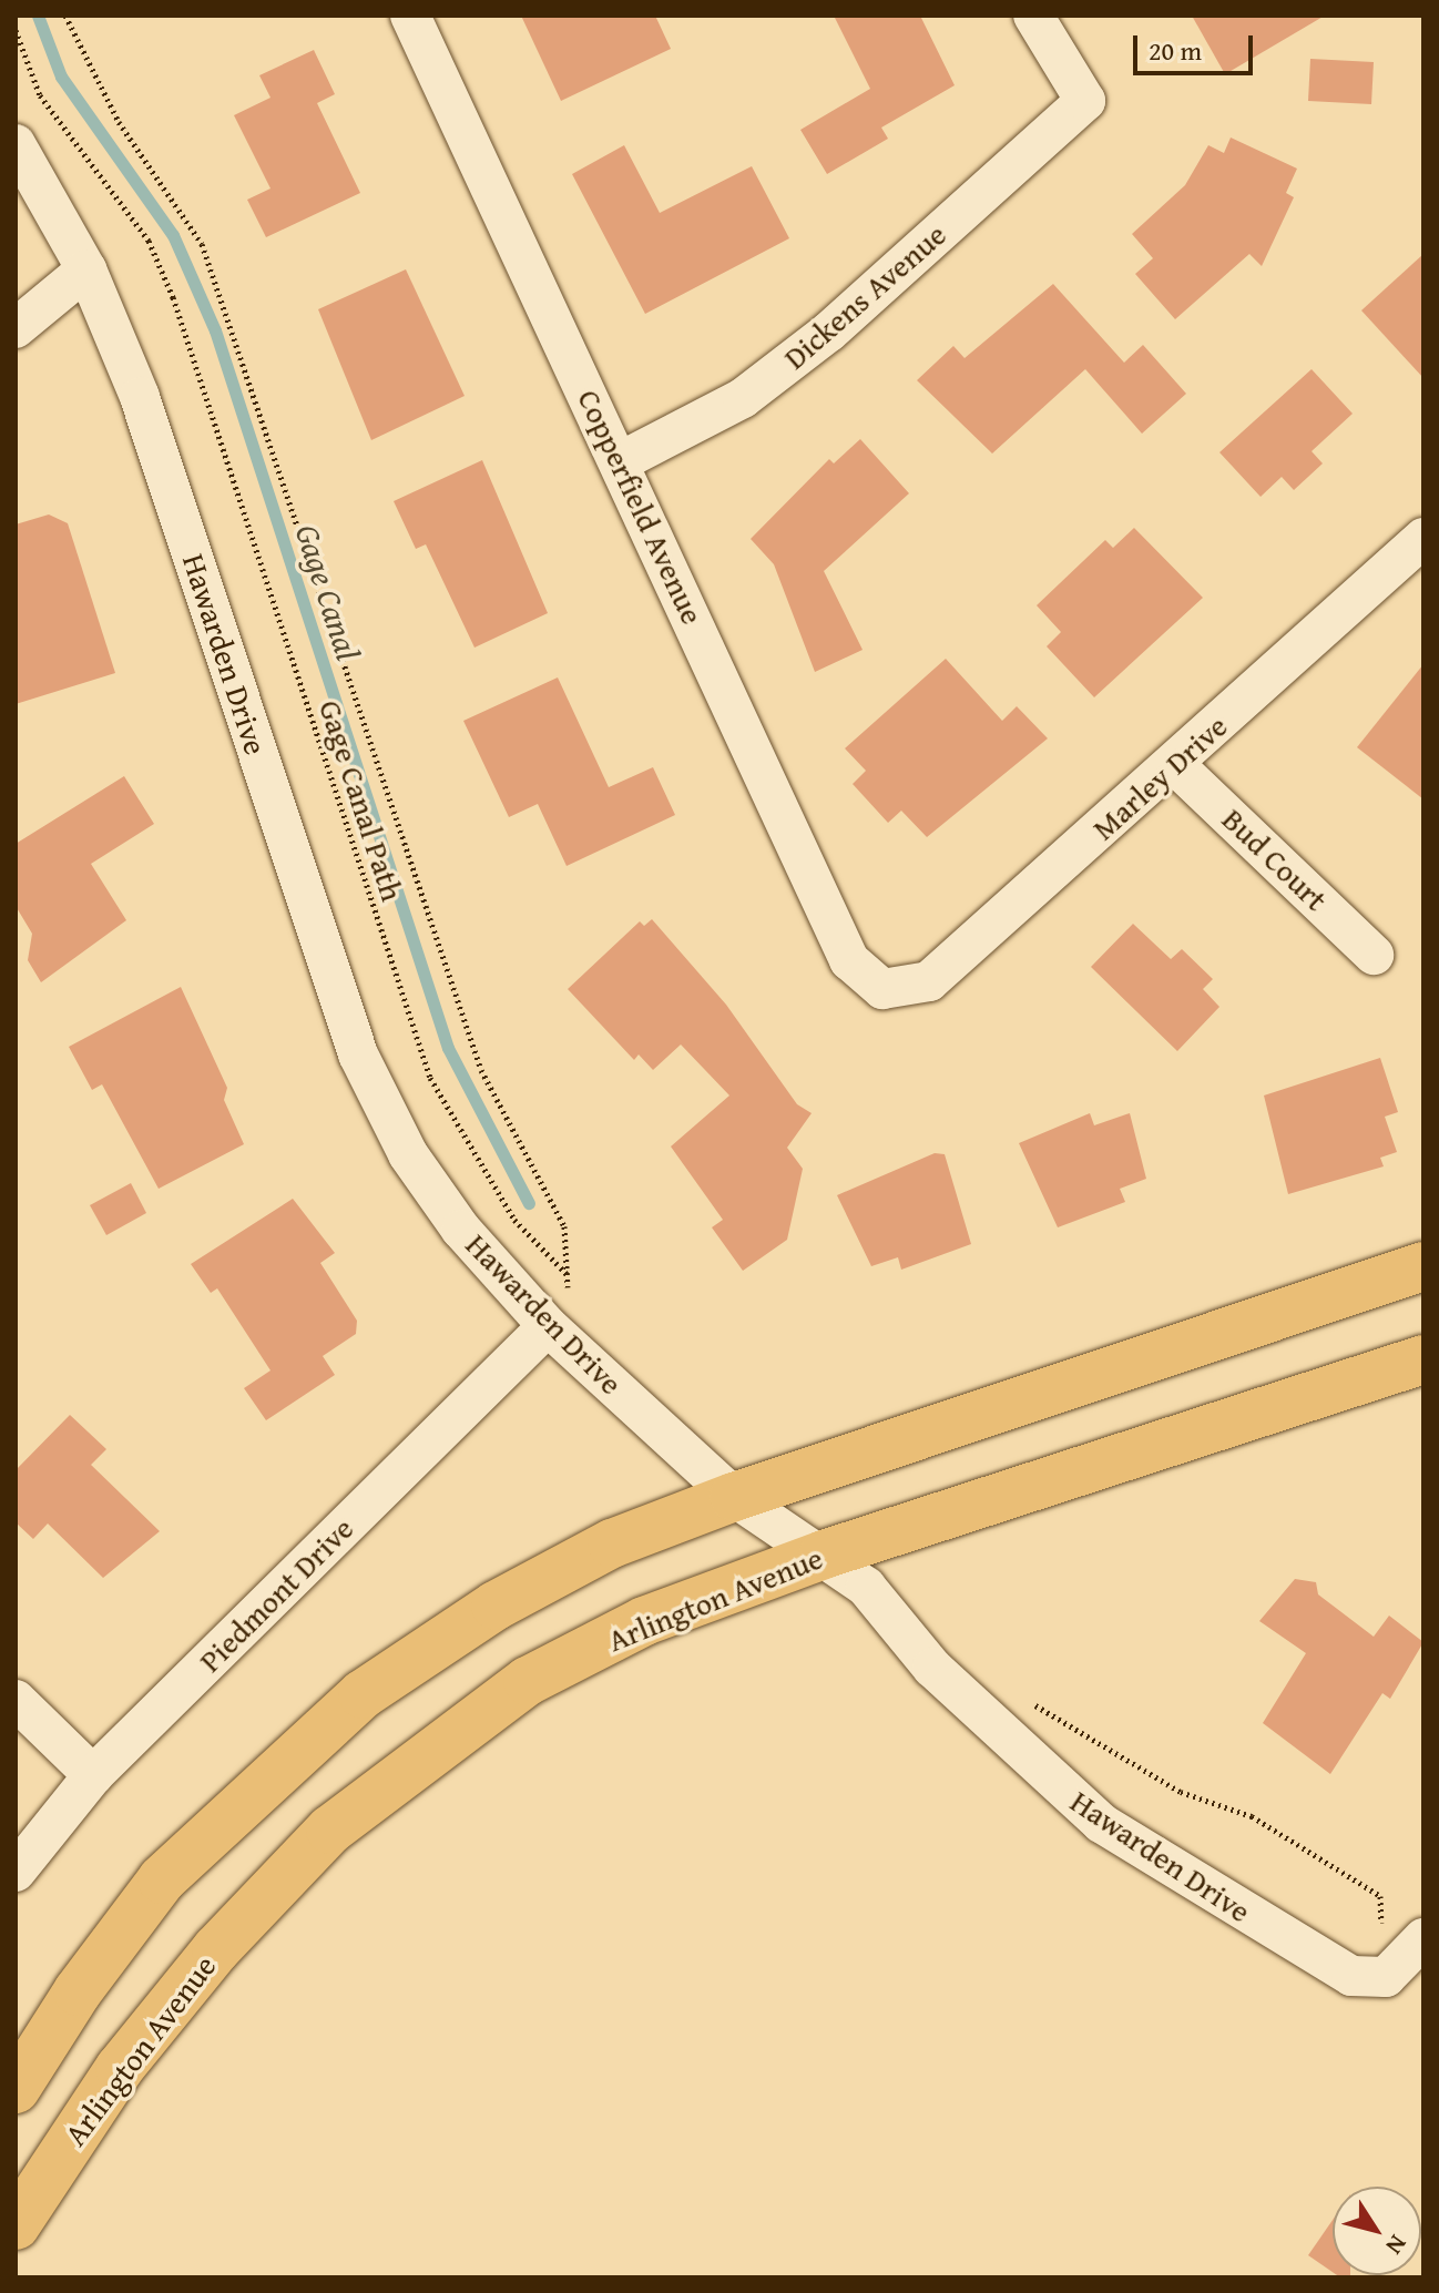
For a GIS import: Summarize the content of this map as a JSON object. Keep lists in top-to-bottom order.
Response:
{
  "streets": {
    "main road": ["Arlington Avenue"],
    "street": [
      "Dickens Avenue",
      "Copperfield Avenue",
      "Hawarden Drive",
      "Marley Drive",
      "Bud Court",
      "Piedmont Drive"
    ],
    "path": ["Gage Canal Path"]
  },
  "crossings": [
    ["Dickens Avenue", "Copperfield Avenue"],
    ["Copperfield Avenue", "Marley Drive"],
    ["Hawarden Drive", "Piedmont Drive"],
    ["Hawarden Drive", "Arlington Avenue"],
    ["Marley Drive", "Bud Court"]
  ],
  "water": ["Gage Canal"],
  "scale_bar": "20 m",
  "north": "bottom right"
}
